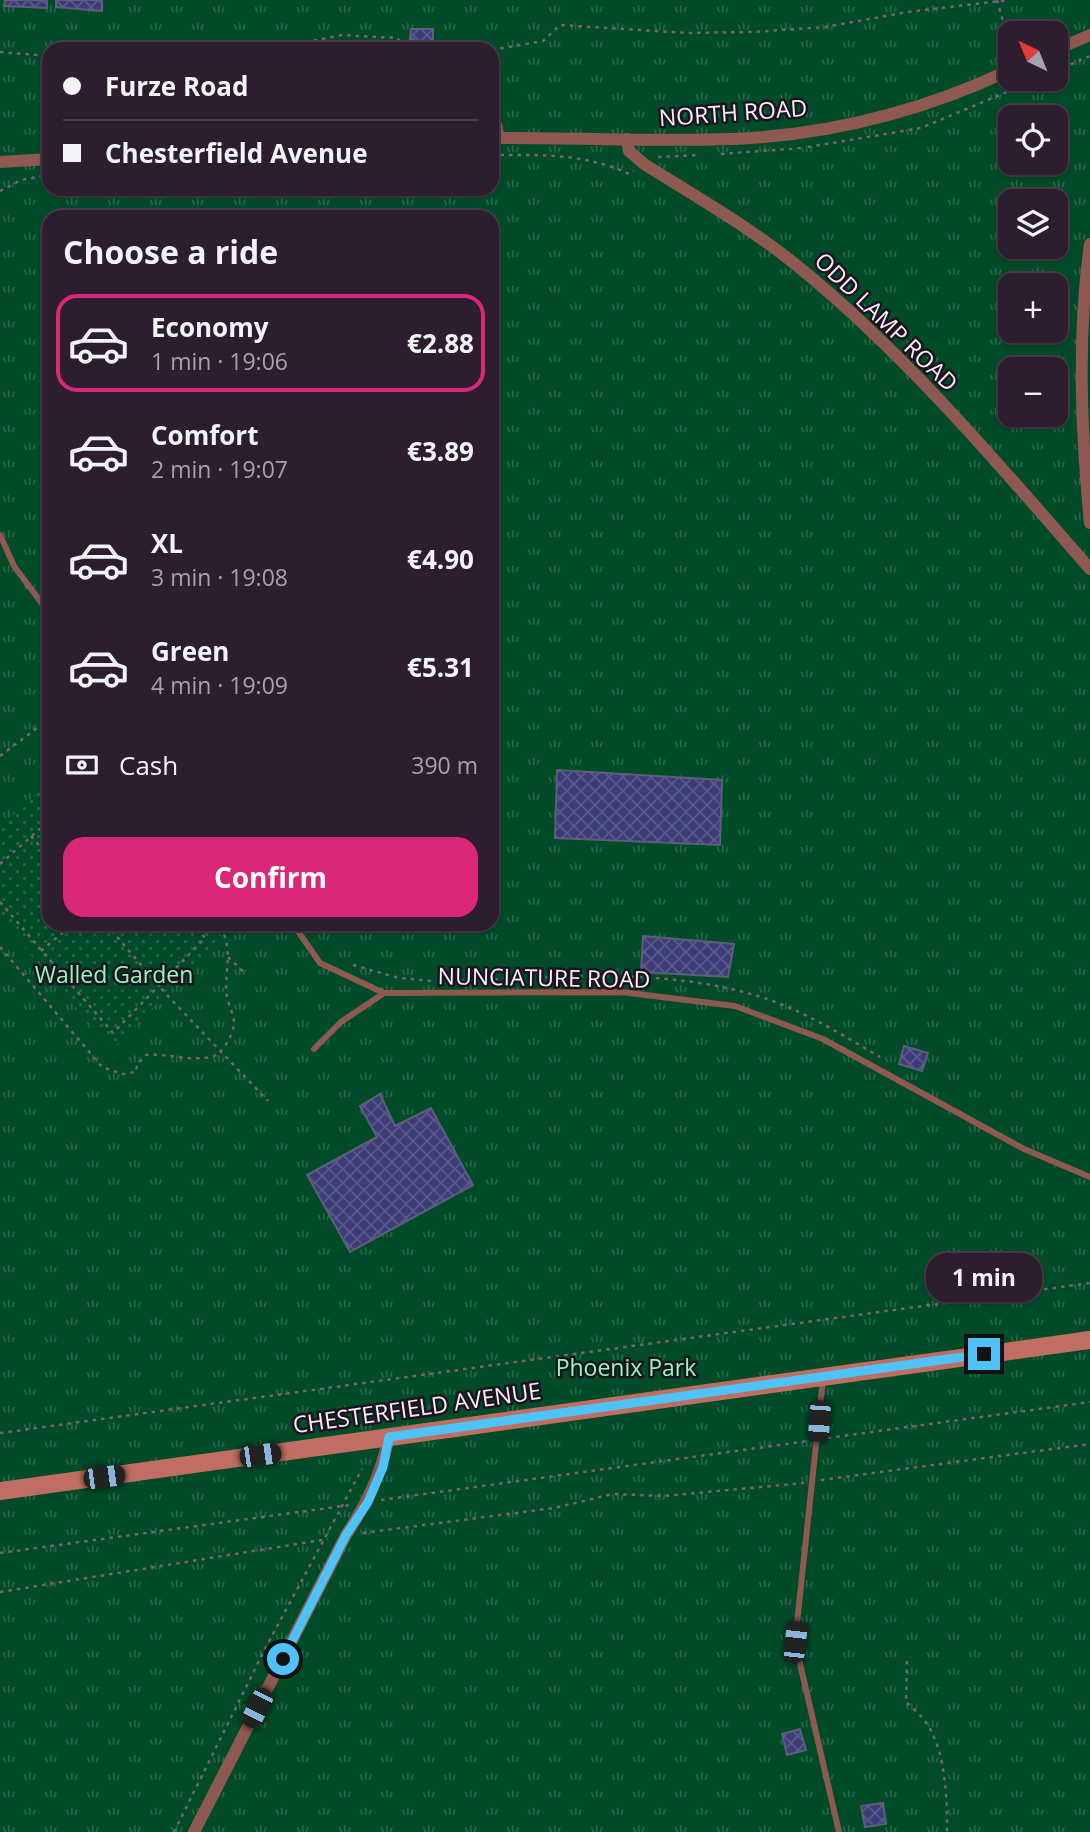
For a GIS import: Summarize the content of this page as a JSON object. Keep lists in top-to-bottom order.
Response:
{
  "streets": {
    "street": ["NORTH ROAD", "ODD LAMP ROAD", "CHESTERFIELD AVENUE"],
    "lane": ["NUNCIATURE ROAD"]
  },
  "crossings": [
    ["NORTH ROAD", "ODD LAMP ROAD"]
  ],
  "parks": ["Walled Garden", "Phoenix Park"],
  "north": "top left",
  "page": {
    "map_buttons": ["+", "−"],
    "banner": ["Furze Road", "Chesterfield Avenue"],
    "heading": "Choose a ride",
    "list": [
      {
        "name": "Economy",
        "note": "1 min · 19:06",
        "value": "€2.88"
      },
      {
        "name": "Comfort",
        "note": "2 min · 19:07",
        "value": "€3.89"
      },
      {
        "name": "XL",
        "note": "3 min · 19:08",
        "value": "€4.90"
      },
      {
        "name": "Green",
        "note": "4 min · 19:09",
        "value": "€5.31"
      }
    ],
    "pay": ["Cash", "390 m"],
    "buttons": "Confirm",
    "bubble": "1 min"
  }
}
